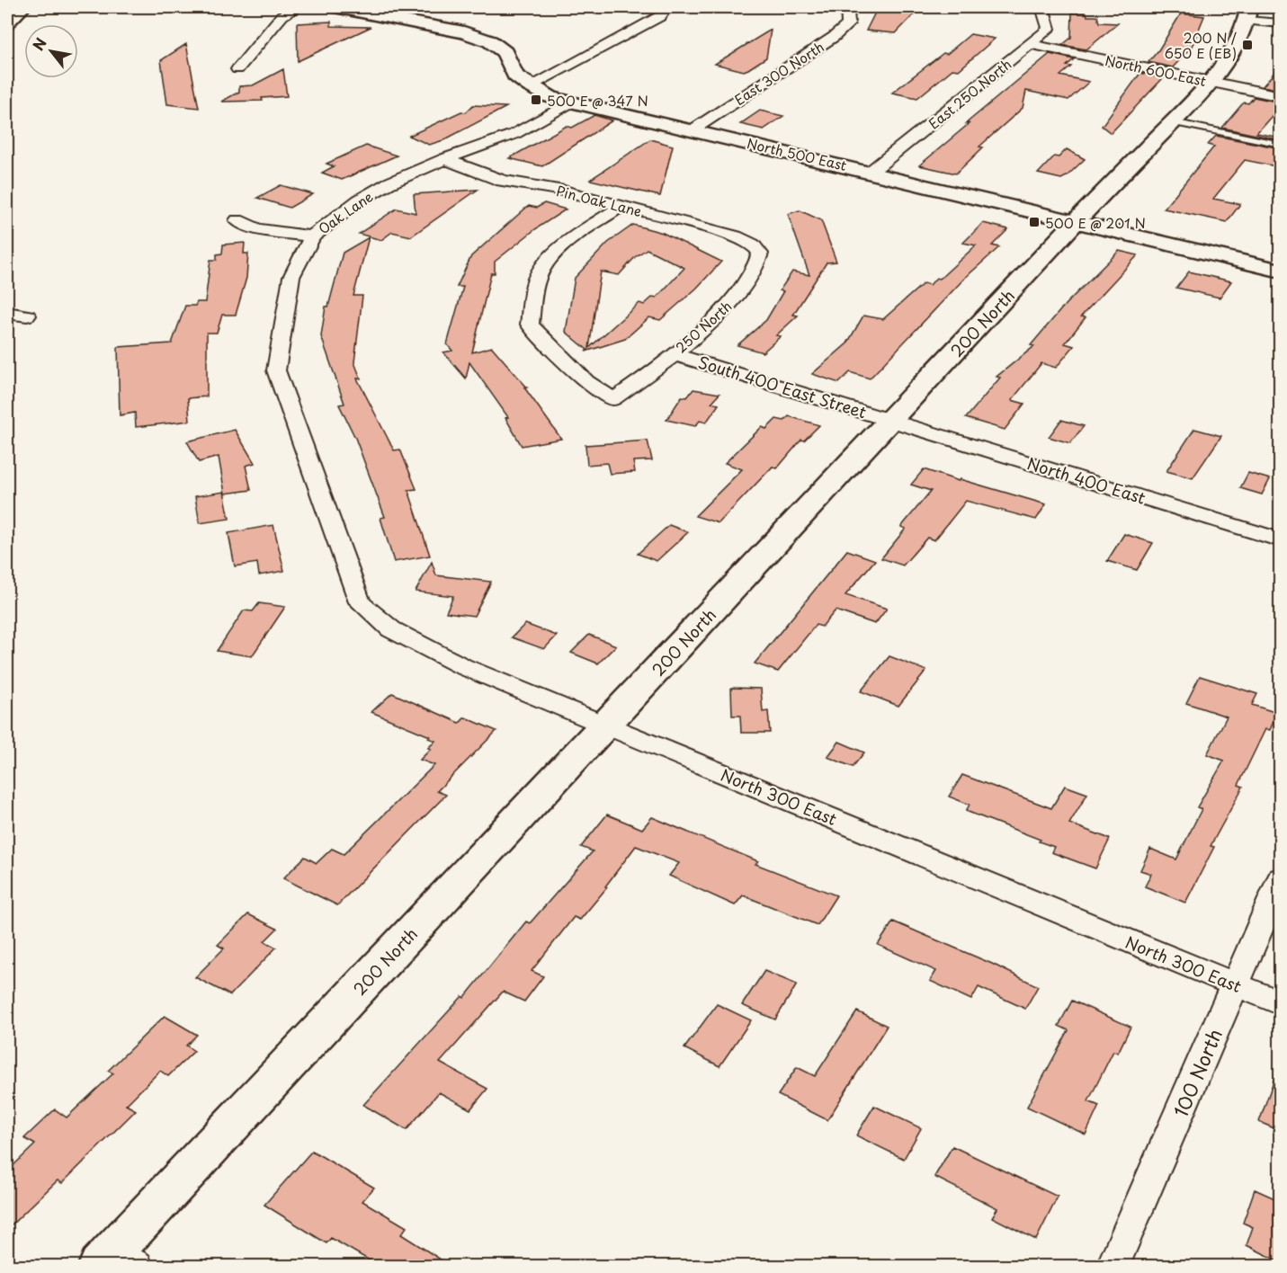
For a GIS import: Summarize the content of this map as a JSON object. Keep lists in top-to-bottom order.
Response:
{
  "streets": {
    "main road": ["North 500 East", "200 North"],
    "street": [
      "North 600 East",
      "East 300 North",
      "East 250 North",
      "Pin Oak Lane",
      "Oak Lane",
      "250 North",
      "South 400 East Street",
      "North 400 East",
      "North 300 East",
      "100 North"
    ]
  },
  "crossings": [
    ["North 600 East", "East 250 North"],
    ["North 600 East", "200 North"],
    ["East 300 North", "North 500 East"],
    ["East 250 North", "North 500 East"],
    ["North 500 East", "Oak Lane"],
    ["North 500 East", "200 North"],
    ["Pin Oak Lane", "Oak Lane"],
    ["Pin Oak Lane", "250 North"],
    ["Oak Lane", "North 300 East"],
    ["200 North", "South 400 East Street"],
    ["200 North", "North 400 East"],
    ["200 North", "North 300 East"],
    ["250 North", "South 400 East Street"],
    ["South 400 East Street", "North 400 East"],
    ["North 300 East", "100 North"]
  ],
  "places": {
    "transit": ["200 N / 650 E (EB)", "500 E @ 347 N", "500 E @ 201 N"]
  },
  "north": "top left"
}
